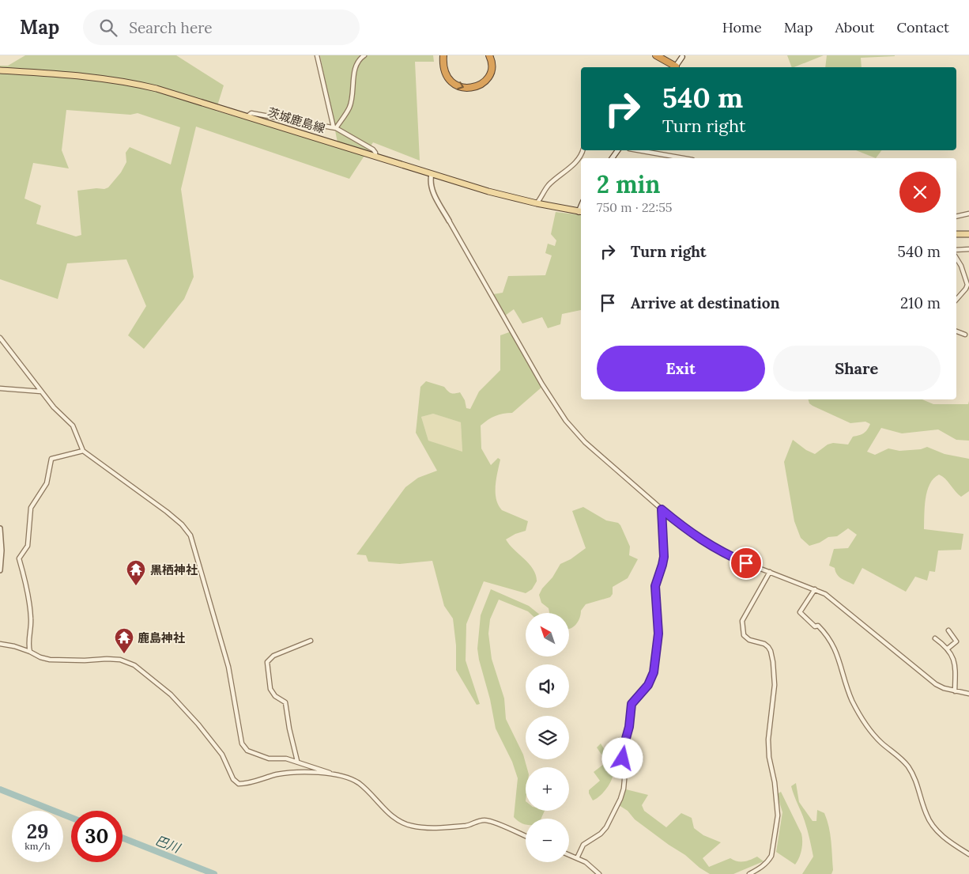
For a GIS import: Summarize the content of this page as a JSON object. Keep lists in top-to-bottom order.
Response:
{
  "streets": {
    "main road": ["茨城鹿島線"]
  },
  "water": ["巴川"],
  "places": {
    "temple": ["黒栖神社", "鹿島神社"]
  },
  "north": "top left",
  "page": {
    "header": "Map",
    "search": "Search here",
    "nav": [
      "Home",
      "Map",
      "About",
      "Contact"
    ],
    "turn": ["540 m", "Turn right"],
    "heading": ["2 min", "750 m · 22:55"],
    "list": [
      {
        "name": "Turn right",
        "value": "540 m"
      },
      {
        "name": "Arrive at destination",
        "value": "210 m"
      }
    ],
    "buttons": ["Exit", "Share"],
    "map_buttons": ["+", "−"],
    "speed": "29 km/h",
    "limit": "30"
  }
}
